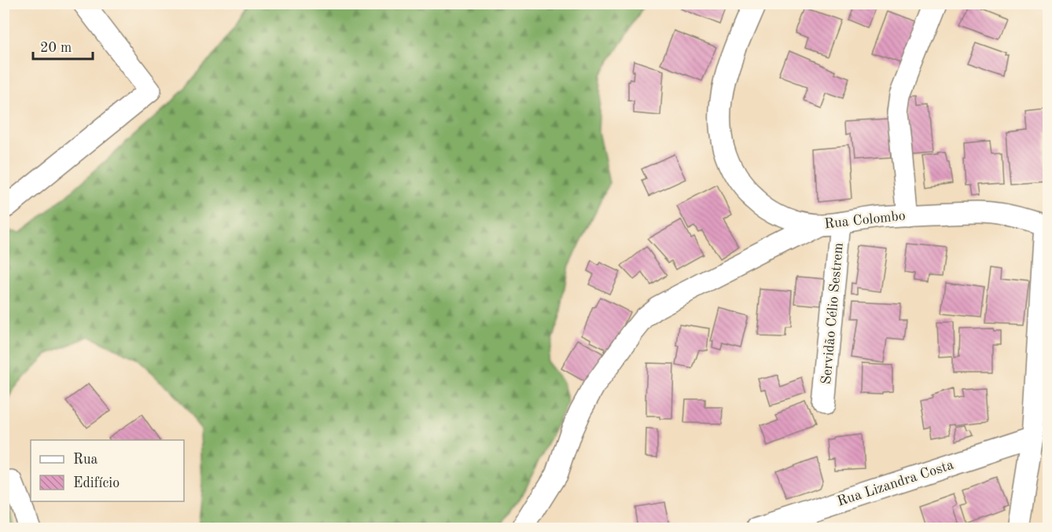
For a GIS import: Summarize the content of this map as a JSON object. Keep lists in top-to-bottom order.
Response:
{
  "streets": {
    "street": ["Rua Colombo", "Servidão Célio Sestrem", "Rua Lizandra Costa"]
  },
  "crossings": [
    ["Rua Colombo", "Servidão Célio Sestrem"]
  ],
  "legend": ["Rua", "Edifício"],
  "scale_bar": "20 m"
}
